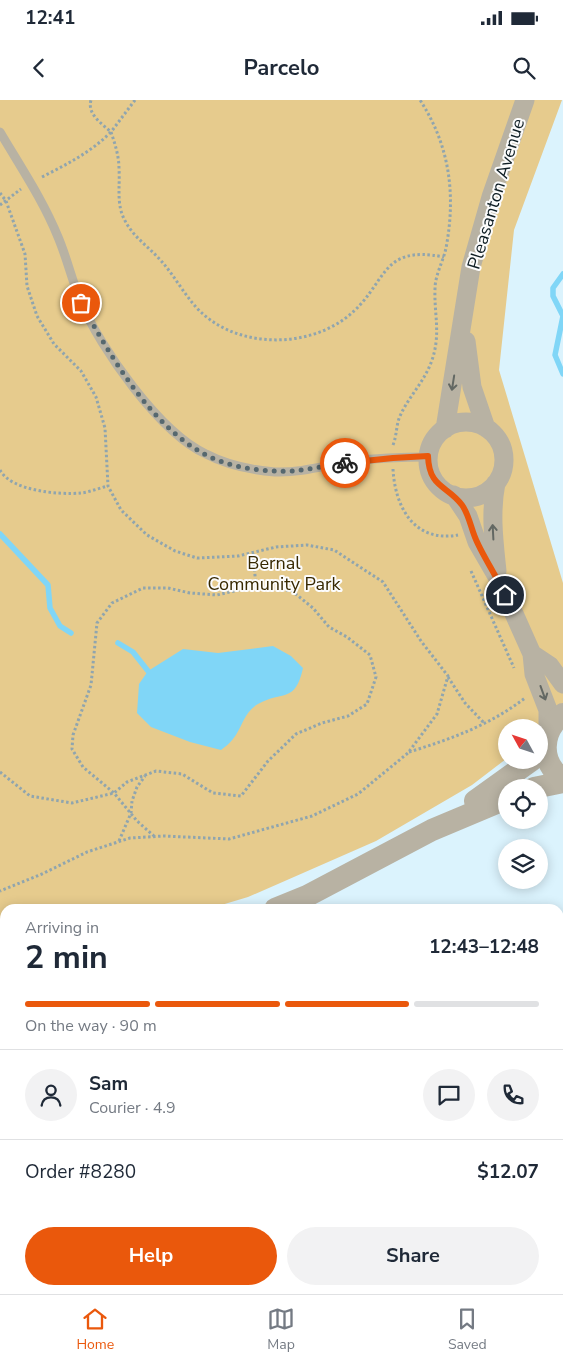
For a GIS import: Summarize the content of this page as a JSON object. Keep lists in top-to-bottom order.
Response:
{
  "streets": {
    "street": ["Pleasanton Avenue"]
  },
  "parks": ["Bernal Community Park"],
  "north": "top left",
  "page": {
    "status": "12:41",
    "header": "Parcelo",
    "heading": ["2 min", "Arriving in", "12:43–12:48"],
    "panel": [
      "Sam",
      "Courier · 4.9",
      "Order #8280",
      "$12.07"
    ],
    "bar": "On the way · 90 m",
    "buttons": ["Help", "Share"],
    "tabs": ["Home", "Map", "Saved"]
  }
}
